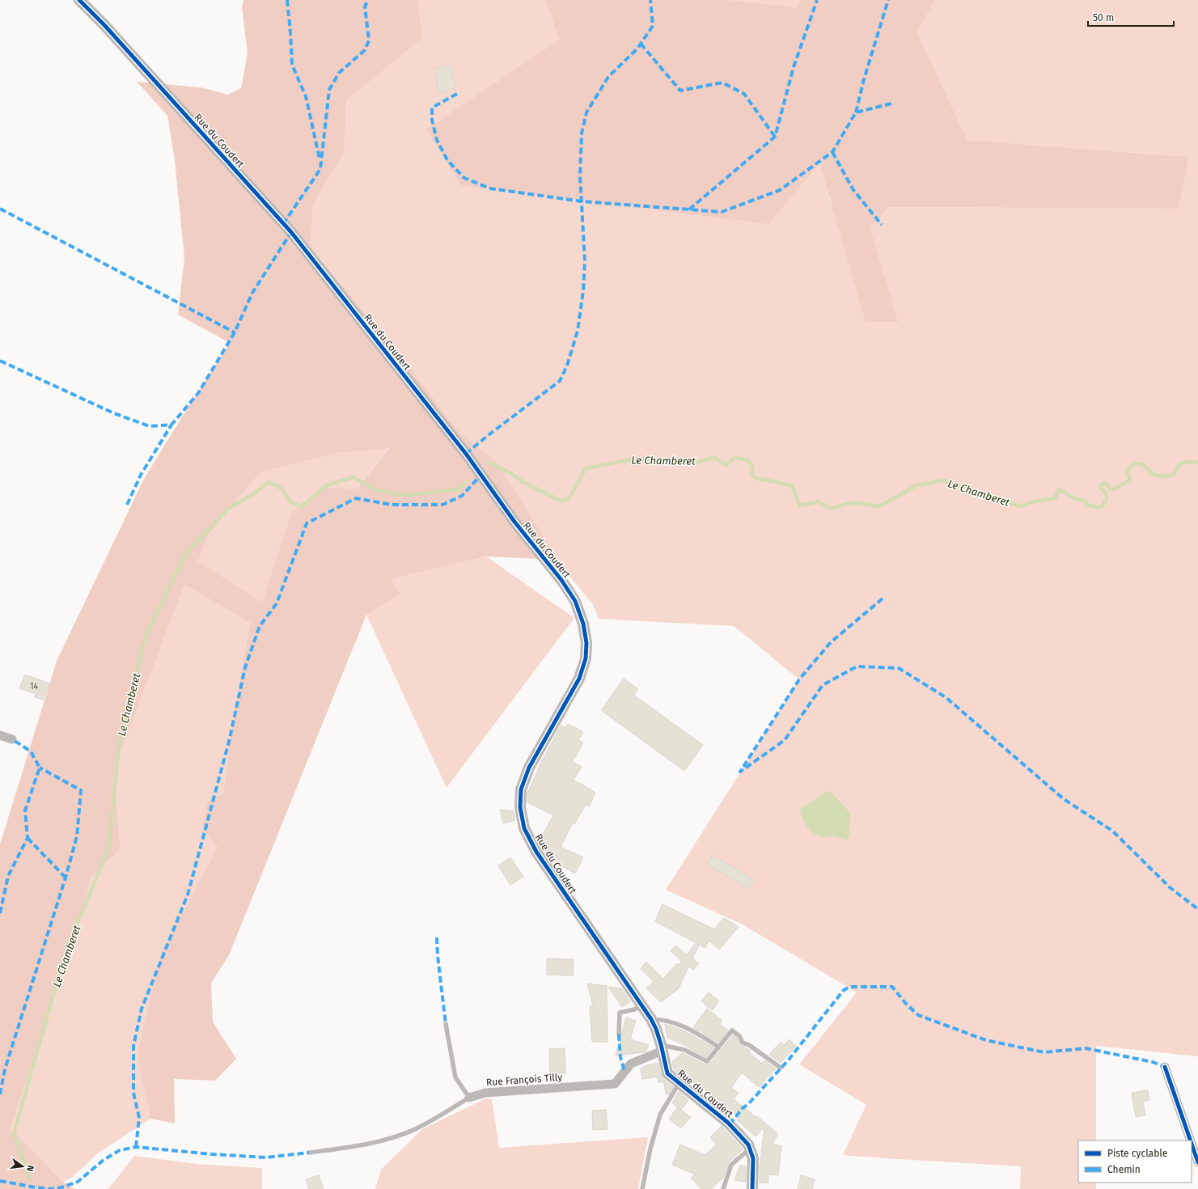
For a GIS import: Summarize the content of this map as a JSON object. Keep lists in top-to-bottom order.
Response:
{
  "streets": {
    "street": ["Rue du Coudert", "Rue François Tilly"]
  },
  "crossings": [
    ["Rue du Coudert", "Rue François Tilly"]
  ],
  "water": ["Le Chamberet"],
  "house_numbers": ["14"],
  "legend": ["Piste cyclable", "Chemin"],
  "scale_bar": "50 m",
  "north": "right"
}
